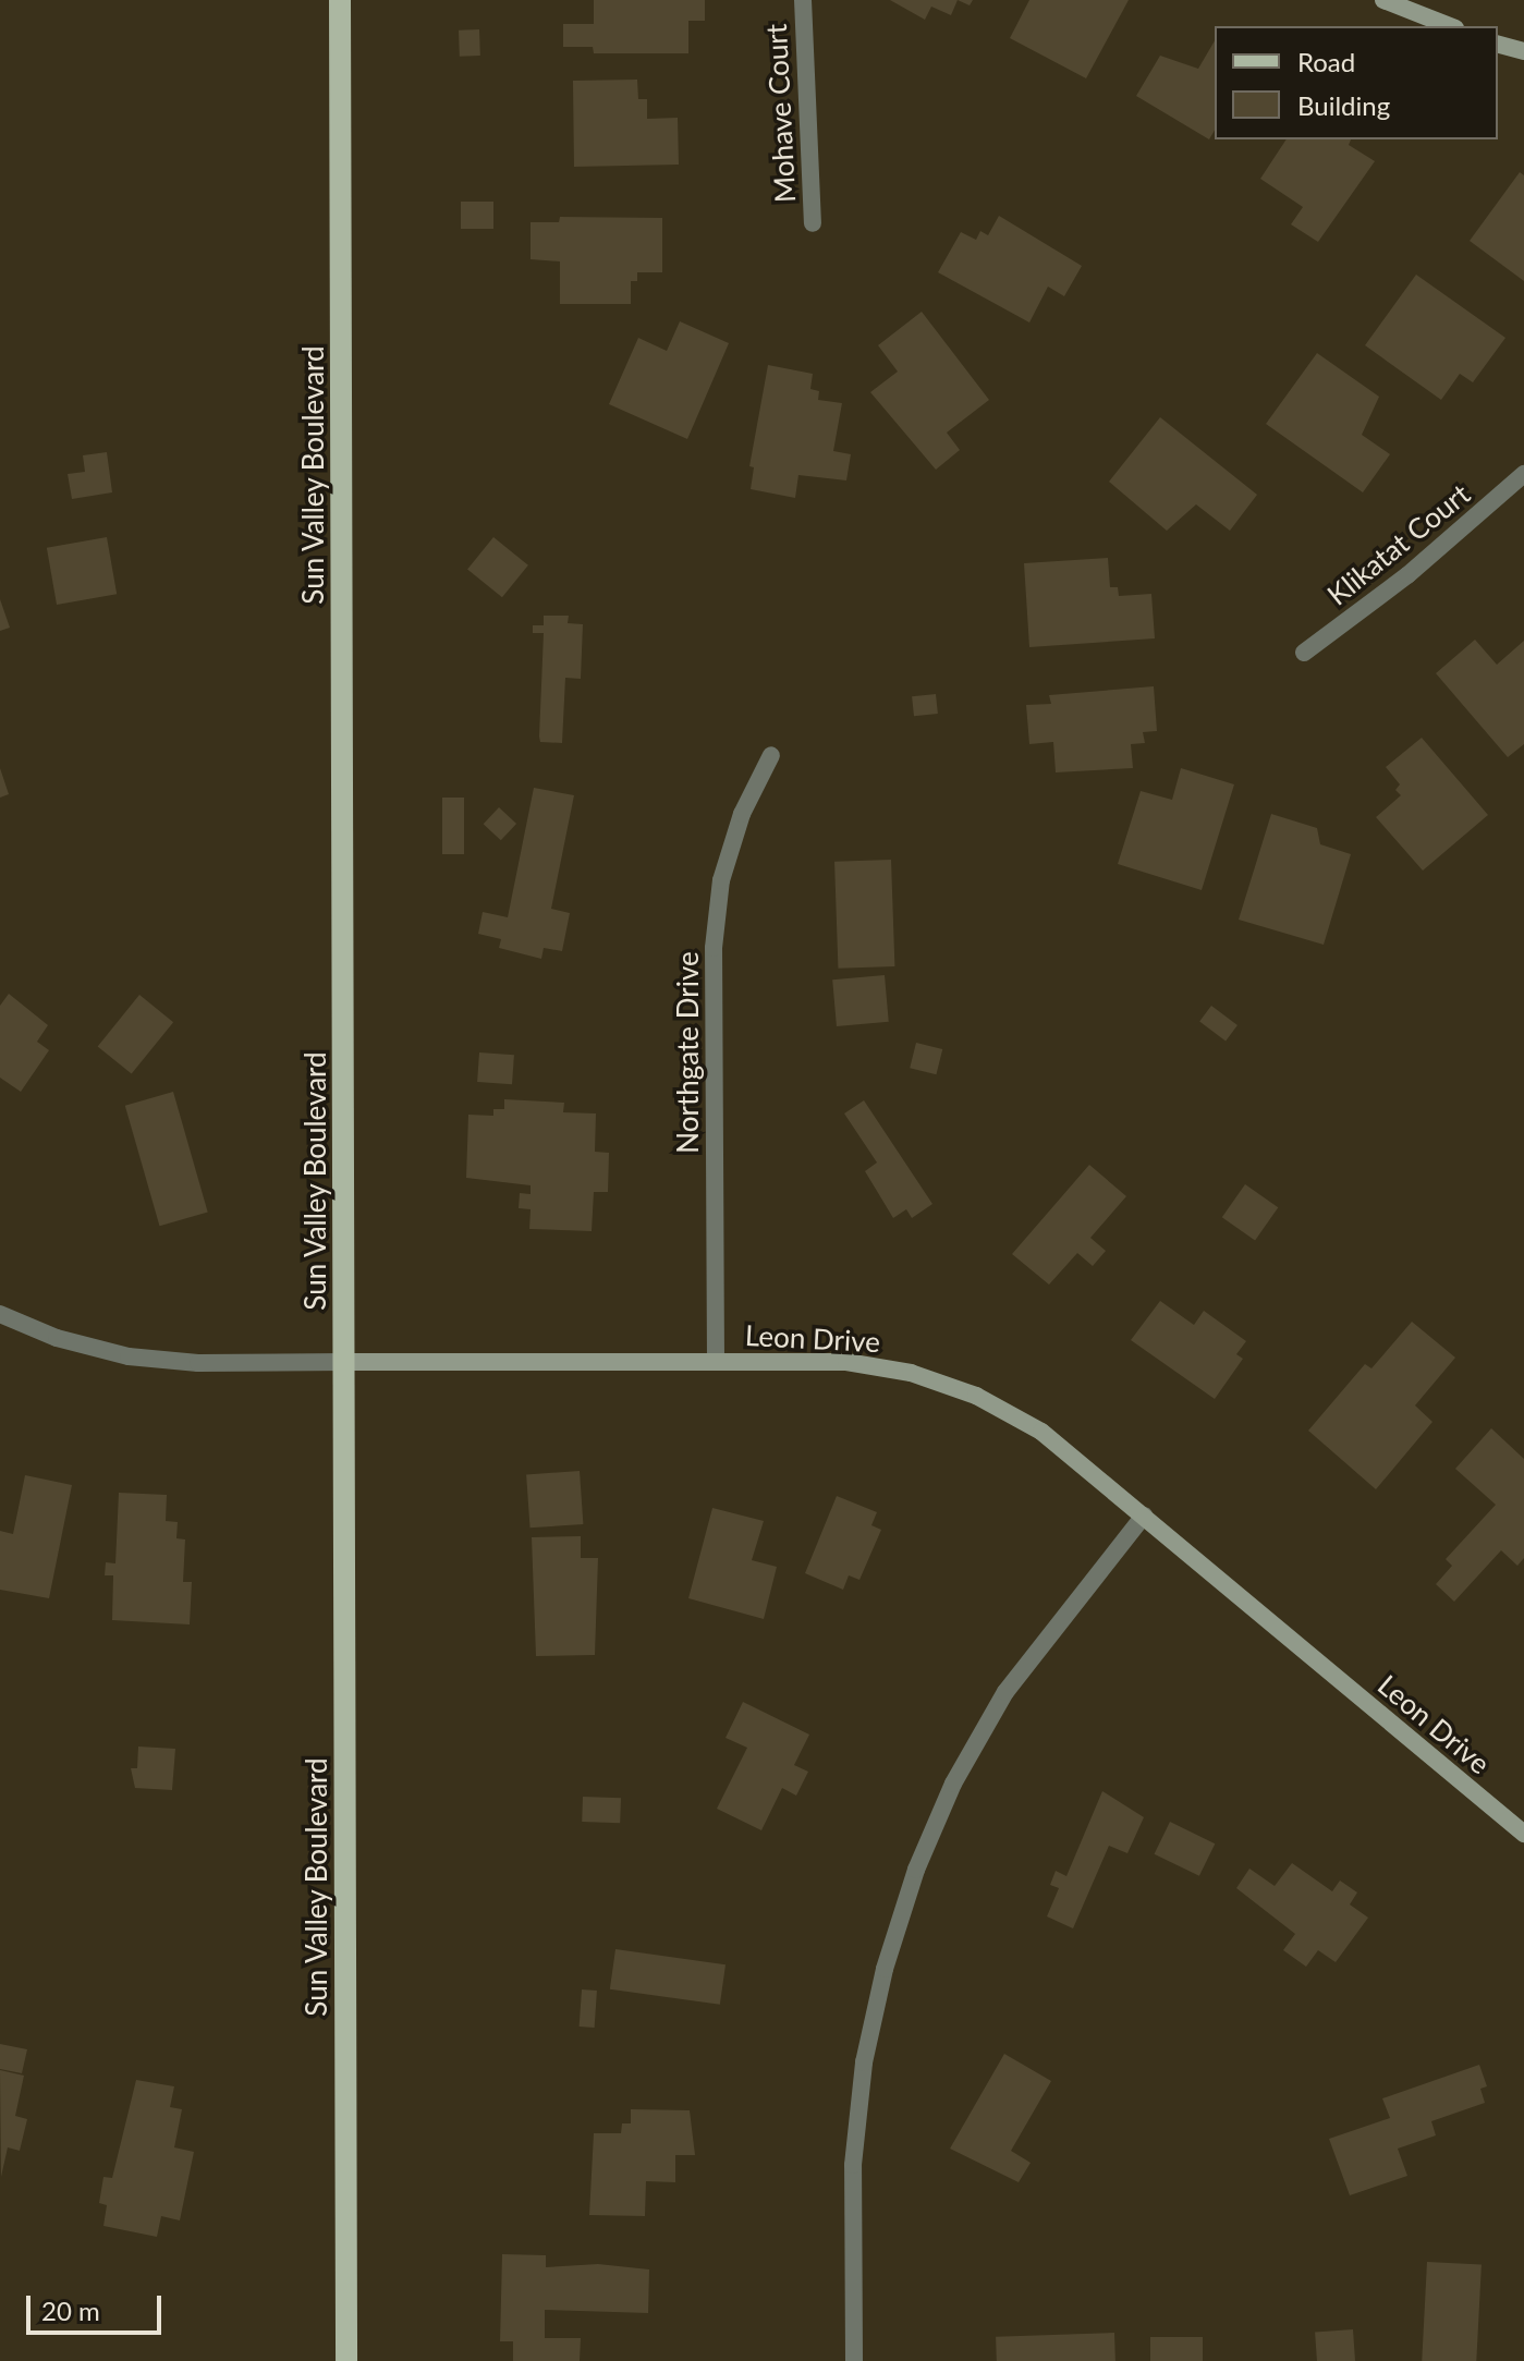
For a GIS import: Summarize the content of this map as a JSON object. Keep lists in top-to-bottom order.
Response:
{
  "streets": {
    "main road": ["Sun Valley Boulevard"],
    "street": [
      "Mohave Court",
      "Klikatat Court",
      "Northgate Drive",
      "Leon Drive"
    ]
  },
  "crossings": [
    ["Sun Valley Boulevard", "Leon Drive"],
    ["Northgate Drive", "Leon Drive"]
  ],
  "legend": ["Road", "Building"],
  "scale_bar": "20 m"
}
